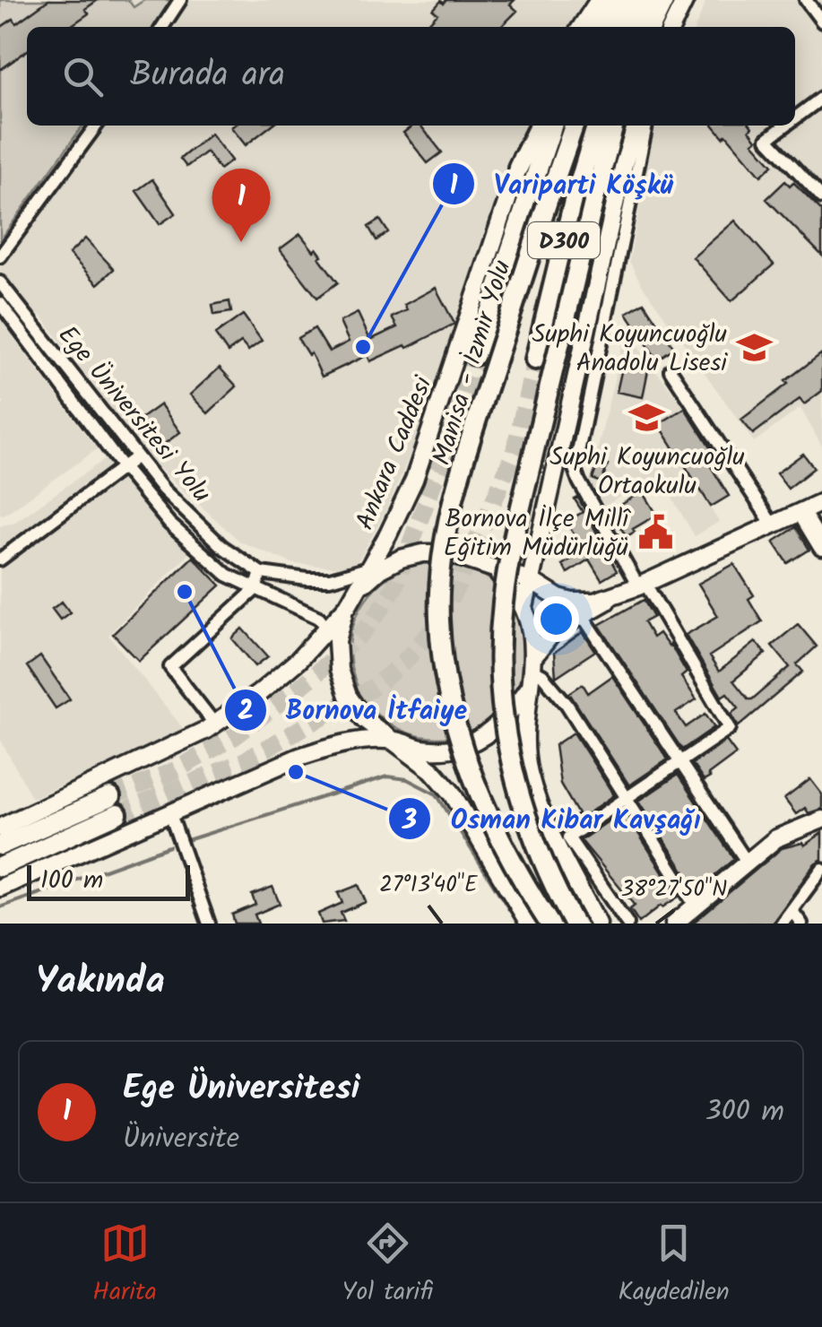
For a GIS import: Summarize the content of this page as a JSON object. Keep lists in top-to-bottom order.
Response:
{
  "streets": {
    "highway": ["D300", "Manisa - İzmir Yolu"],
    "main road": ["Ankara Caddesi"],
    "street": ["Ege Üniversitesi Yolu"]
  },
  "crossings": [
    ["Ege Üniversitesi Yolu", "Ankara Caddesi"]
  ],
  "places": {
    "other": ["Variparti Köşkü", "Bornova İtfaiye", "Osman Kibar Kavşağı"],
    "school or university": ["Suphi Koyuncuoğlu Anadolu Lisesi", "Suphi Koyuncuoğlu Ortaokulu"],
    "public building": ["Bornova İlçe Millî Eğitim Müdürlüğü"]
  },
  "scale_bar": "100 m",
  "page": {
    "search": "Burada ara",
    "pins": "1",
    "scale": "100 m",
    "heading": "Yakında",
    "list": [
      {
        "mark": "1",
        "name": "Ege Üniversitesi",
        "note": "Üniversite",
        "value": "300 m"
      }
    ],
    "nav": ["Harita", "Yol tarifi", "Kaydedilen"]
  },
  "coordinates": ["27°13'40\"E", "38°27'50\"N"]
}
